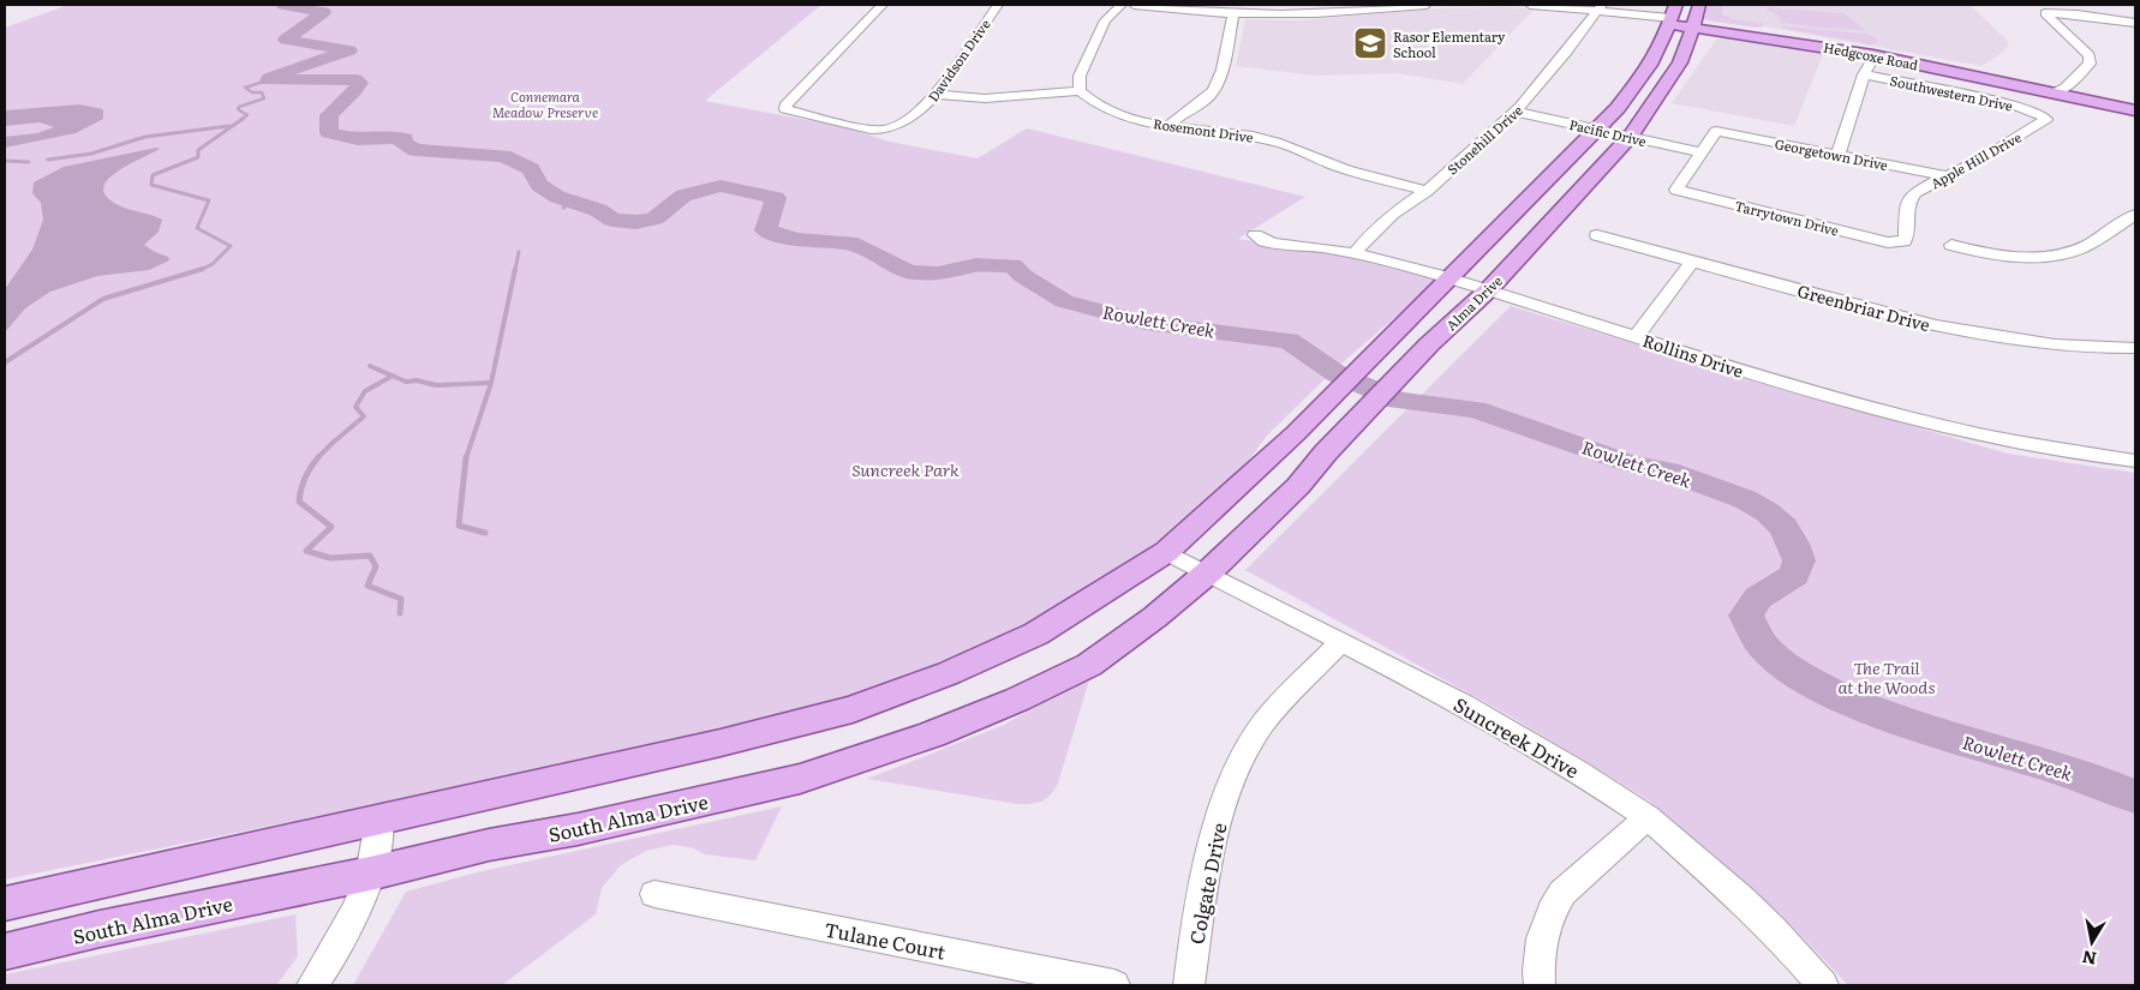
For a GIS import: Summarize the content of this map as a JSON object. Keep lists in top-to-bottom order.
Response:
{
  "streets": {
    "main road": ["Hedgcoxe Road", "Alma Drive", "South Alma Drive"],
    "street": [
      "Davidson Drive",
      "Southwestern Drive",
      "Rosemont Drive",
      "Pacific Drive",
      "Stonehill Drive",
      "Georgetown Drive",
      "Apple Hill Drive",
      "Tarrytown Drive",
      "Greenbriar Drive",
      "Rollins Drive",
      "Suncreek Drive",
      "Colgate Drive",
      "Tulane Court"
    ]
  },
  "crossings": [
    ["Hedgcoxe Road", "Stonehill Drive"],
    ["Hedgcoxe Road", "Alma Drive"],
    ["Southwestern Drive", "Apple Hill Drive"],
    ["Rosemont Drive", "Stonehill Drive"],
    ["Pacific Drive", "Stonehill Drive"],
    ["Pacific Drive", "Georgetown Drive"],
    ["Pacific Drive", "Tarrytown Drive"],
    ["Pacific Drive", "Alma Drive"],
    ["Stonehill Drive", "Rollins Drive"],
    ["Georgetown Drive", "Apple Hill Drive"],
    ["Georgetown Drive", "Tarrytown Drive"],
    ["Apple Hill Drive", "Tarrytown Drive"],
    ["Alma Drive", "Rollins Drive"],
    ["Alma Drive", "Suncreek Drive"],
    ["Alma Drive", "South Alma Drive"],
    ["Suncreek Drive", "South Alma Drive"],
    ["Suncreek Drive", "Colgate Drive"]
  ],
  "water": ["Rowlett Creek"],
  "parks": ["Connemara Meadow Preserve", "Suncreek Park", "The Trail at the Woods"],
  "places": {
    "school or university": ["Rasor Elementary School"]
  },
  "north": "bottom"
}
